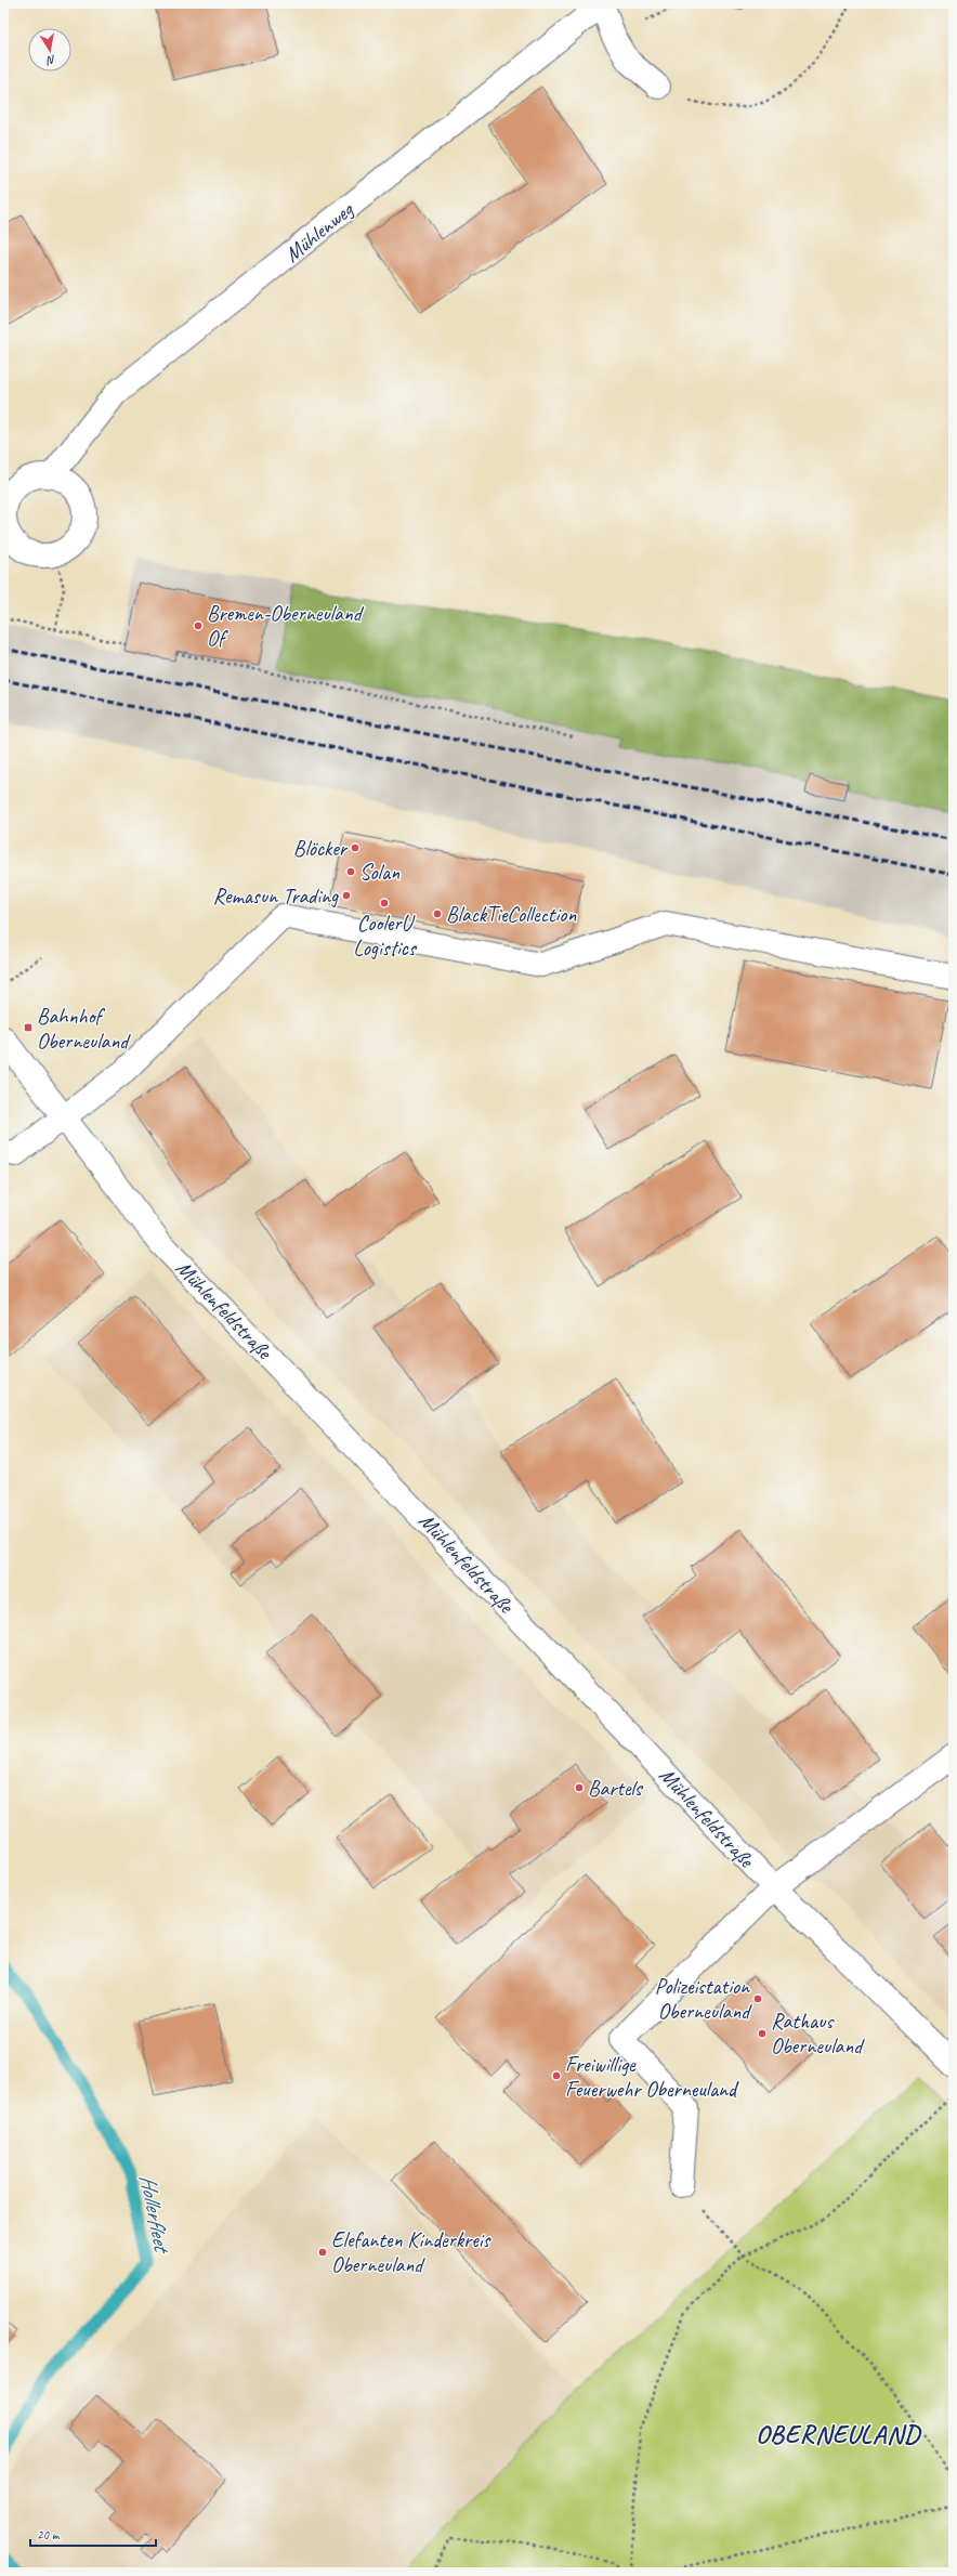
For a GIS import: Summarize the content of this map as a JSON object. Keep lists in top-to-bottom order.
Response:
{
  "streets": {
    "street": ["Mühlenweg", "Mühlenfeldstraße"]
  },
  "districts": ["OBERNEULAND"],
  "water": ["Hollerfleet"],
  "places": {
    "other": [
      "Bremen-Oberneuland Of",
      "Blöcker",
      "Solan",
      "Remasun Trading",
      "CoolerU Logistics",
      "BlackTieCollection",
      "Bartels",
      "Polizeistation Oberneuland",
      "Rathaus Oberneuland",
      "Freiwillige Feuerwehr Oberneuland",
      "Elefanten Kinderkreis Oberneuland"
    ],
    "transit": ["Bahnhof Oberneuland"]
  },
  "scale_bar": "20 m",
  "north": "bottom"
}
